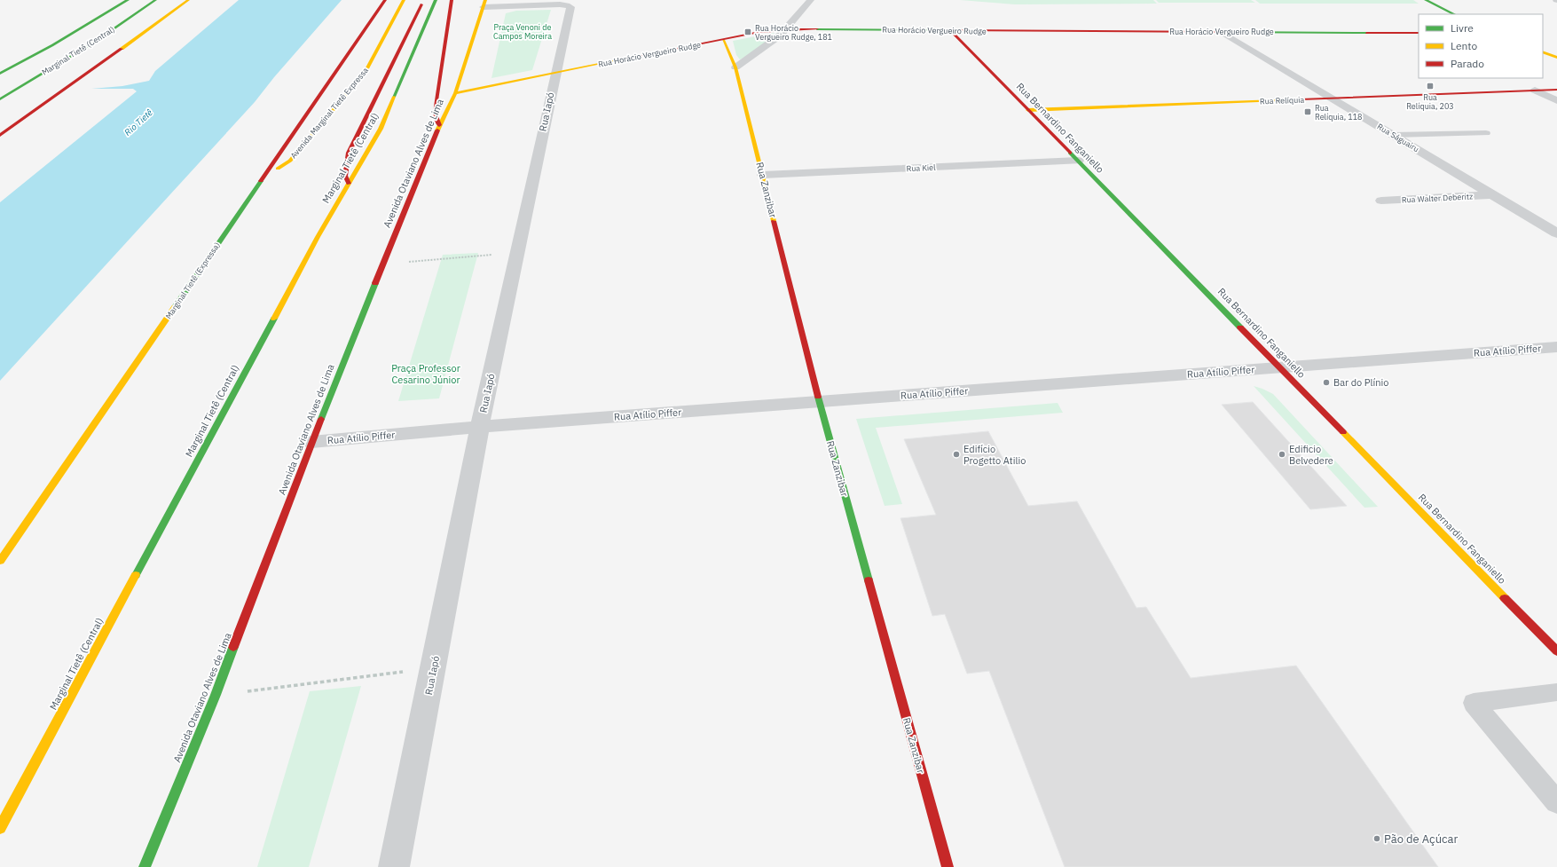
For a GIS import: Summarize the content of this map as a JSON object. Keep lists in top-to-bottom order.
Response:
{
  "streets": {
    "main road": [
      "Rua Horácio Vergueiro Rudge",
      "Marginal Tietê (Central)",
      "Rua Relíquia",
      "Avenida Marginal Tietê Expressa",
      "Rua Bernardino Fanganiello",
      "Avenida Otaviano Alves de Lima",
      "Rua Zanzibar",
      "Marginal Tietê (Expressa)"
    ],
    "street": [
      "Rua Iapó",
      "Rua Ságuairu",
      "Rua Kiel",
      "Rua Walter Deberitz",
      "Rua Atílio Piffer"
    ]
  },
  "crossings": [
    ["Rua Horácio Vergueiro Rudge", "Rua Iapó"],
    ["Rua Horácio Vergueiro Rudge", "Rua Bernardino Fanganiello"],
    ["Rua Horácio Vergueiro Rudge", "Rua Ságuairu"],
    ["Rua Horácio Vergueiro Rudge", "Avenida Otaviano Alves de Lima"],
    ["Rua Horácio Vergueiro Rudge", "Rua Zanzibar"],
    ["Rua Relíquia", "Rua Bernardino Fanganiello"],
    ["Rua Relíquia", "Rua Ságuairu"],
    ["Rua Iapó", "Avenida Otaviano Alves de Lima"],
    ["Rua Iapó", "Rua Atílio Piffer"],
    ["Avenida Marginal Tietê Expressa", "Marginal Tietê (Expressa)"],
    ["Rua Bernardino Fanganiello", "Rua Kiel"],
    ["Rua Bernardino Fanganiello", "Rua Atílio Piffer"],
    ["Rua Ságuairu", "Rua Walter Deberitz"],
    ["Avenida Otaviano Alves de Lima", "Rua Atílio Piffer"],
    ["Rua Kiel", "Rua Zanzibar"],
    ["Rua Zanzibar", "Rua Atílio Piffer"]
  ],
  "water": ["Rio Tietê"],
  "parks": ["Praça Venoni de Campos Moreira", "Praça Professor Cesarino Júnior"],
  "places": {
    "transit": ["Rua Horácio Vergueiro Rudge, 181", "Rua Relíquia, 203", "Rua Relíquia, 118"],
    "other": [
      "Bar do Plínio",
      "Edifício Progetto Atilio",
      "Edificio Belvedere",
      "Pão de Açúcar"
    ]
  },
  "legend": ["Livre", "Lento", "Parado"]
}
